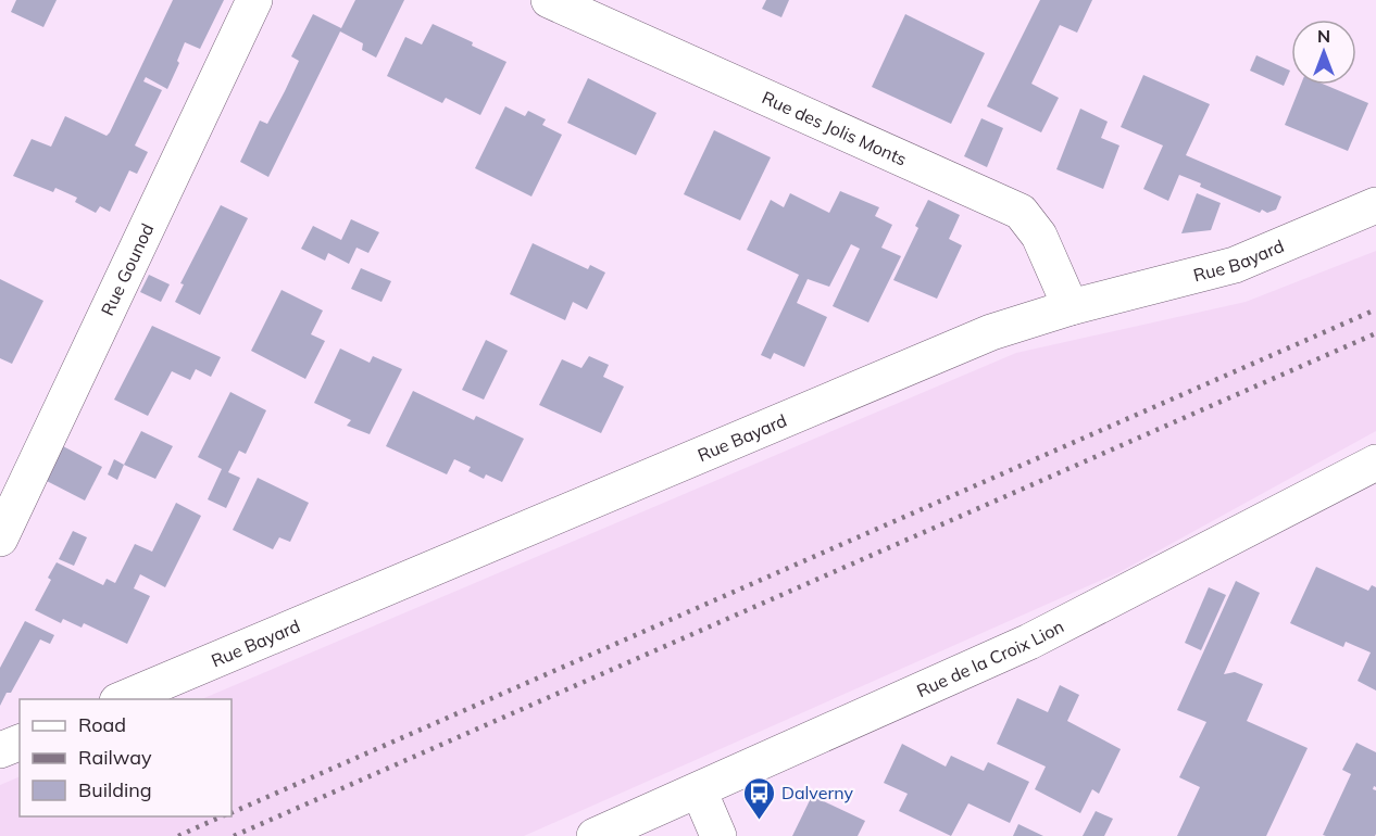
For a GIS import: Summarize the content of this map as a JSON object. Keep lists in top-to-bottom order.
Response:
{
  "streets": {
    "street": [
      "Rue des Jolis Monts",
      "Rue Bayard",
      "Rue Gounod",
      "Rue de la Croix Lion"
    ]
  },
  "crossings": [
    ["Rue des Jolis Monts", "Rue Bayard"]
  ],
  "places": {
    "bus stop": ["Dalverny"]
  },
  "legend": ["Road", "Railway", "Building"],
  "north": "top"
}
